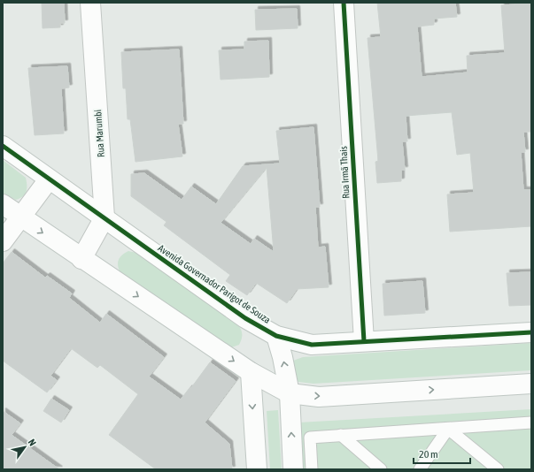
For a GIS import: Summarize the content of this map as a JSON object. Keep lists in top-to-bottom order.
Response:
{
  "streets": {
    "street": ["Rua Marumbi", "Rua Irmã Thais", "Avenida Governador Parigot de Souza"]
  },
  "crossings": [
    ["Rua Marumbi", "Avenida Governador Parigot de Souza"],
    ["Rua Irmã Thais", "Avenida Governador Parigot de Souza"]
  ],
  "scale_bar": "20 m",
  "north": "top right"
}
